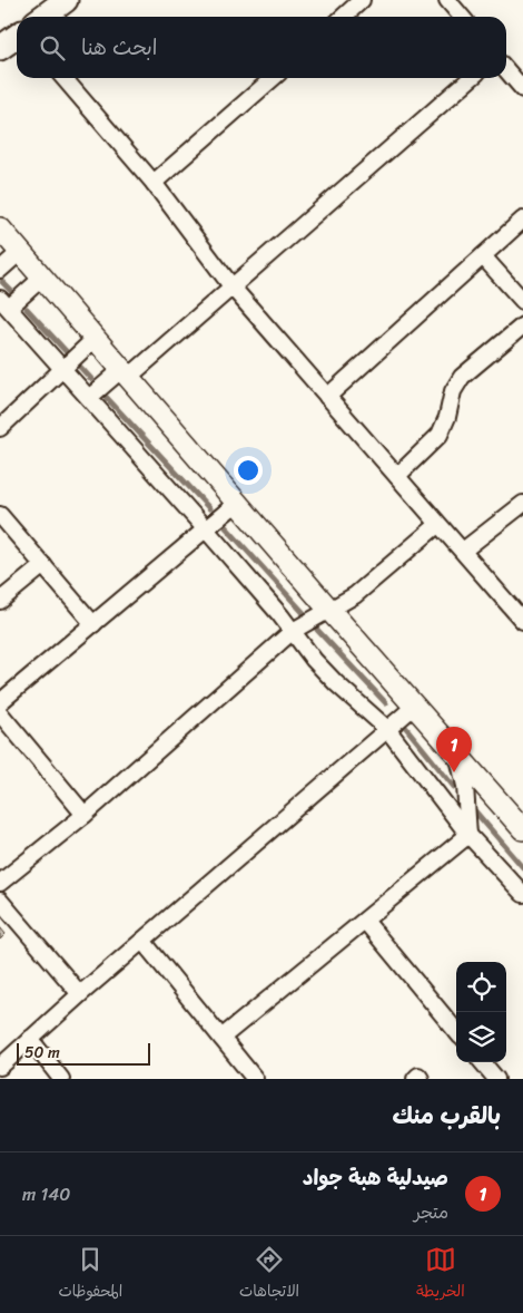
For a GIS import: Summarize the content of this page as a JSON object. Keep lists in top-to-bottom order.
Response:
{
  "scale_bar": "50 m",
  "page": {
    "search": "ابحث هنا",
    "pins": "1",
    "scale": "50 m",
    "heading": "بالقرب منك",
    "list": [
      {
        "mark": "1",
        "name": "صيدلية هبة جواد",
        "note": "متجر",
        "value": "140 m"
      }
    ],
    "nav": ["الخريطة", "الاتجاهات", "المحفوظات"]
  }
}
